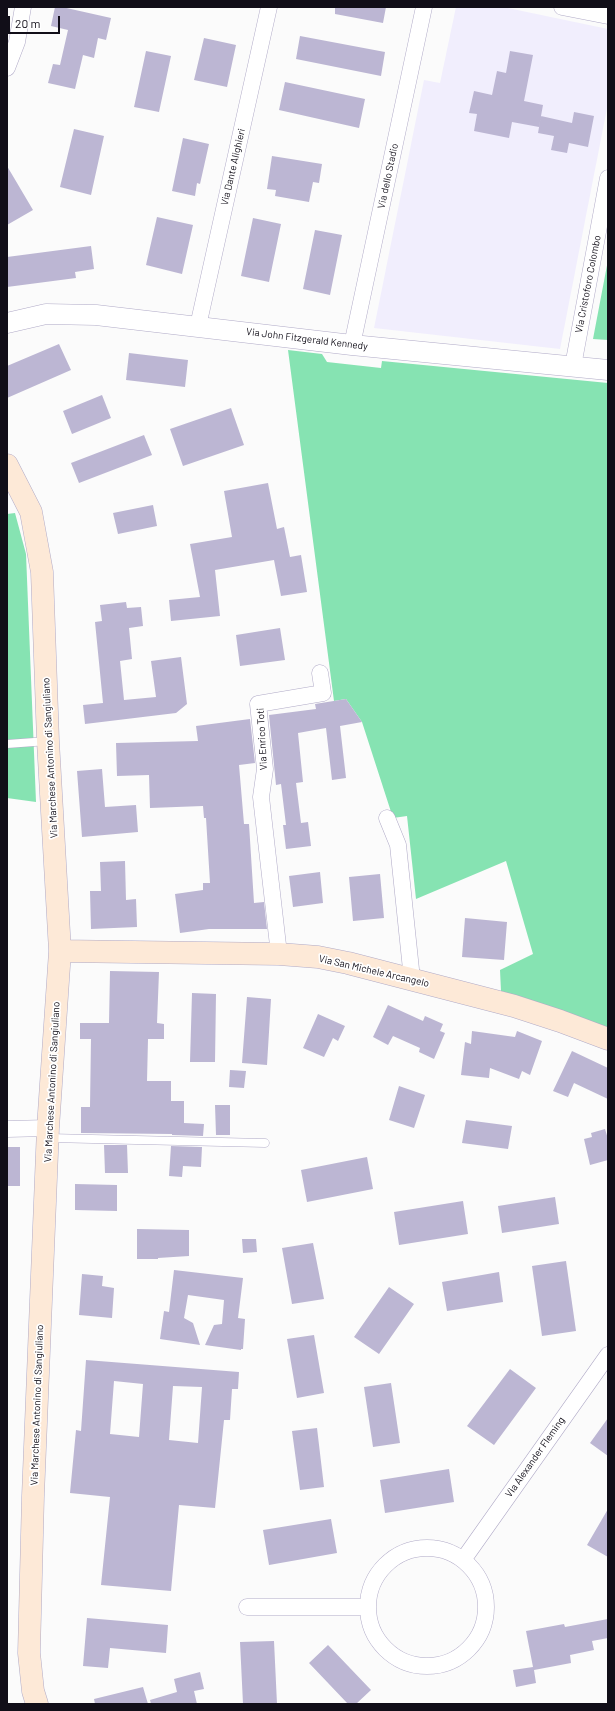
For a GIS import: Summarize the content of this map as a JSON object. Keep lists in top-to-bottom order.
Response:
{
  "streets": {
    "main road": ["Via Marchese Antonino di Sangiuliano", "Via San Michele Arcangelo"],
    "street": [
      "Via Dante Alighieri",
      "Via dello Stadio",
      "Via Cristoforo Colombo",
      "Via John Fitzgerald Kennedy",
      "Via Enrico Toti",
      "Via Alexander Fleming"
    ]
  },
  "crossings": [
    ["Via Dante Alighieri", "Via John Fitzgerald Kennedy"],
    ["Via dello Stadio", "Via John Fitzgerald Kennedy"],
    ["Via Cristoforo Colombo", "Via John Fitzgerald Kennedy"],
    ["Via Enrico Toti", "Via San Michele Arcangelo"],
    ["Via Marchese Antonino di Sangiuliano", "Via San Michele Arcangelo"]
  ],
  "scale_bar": "20 m"
}
